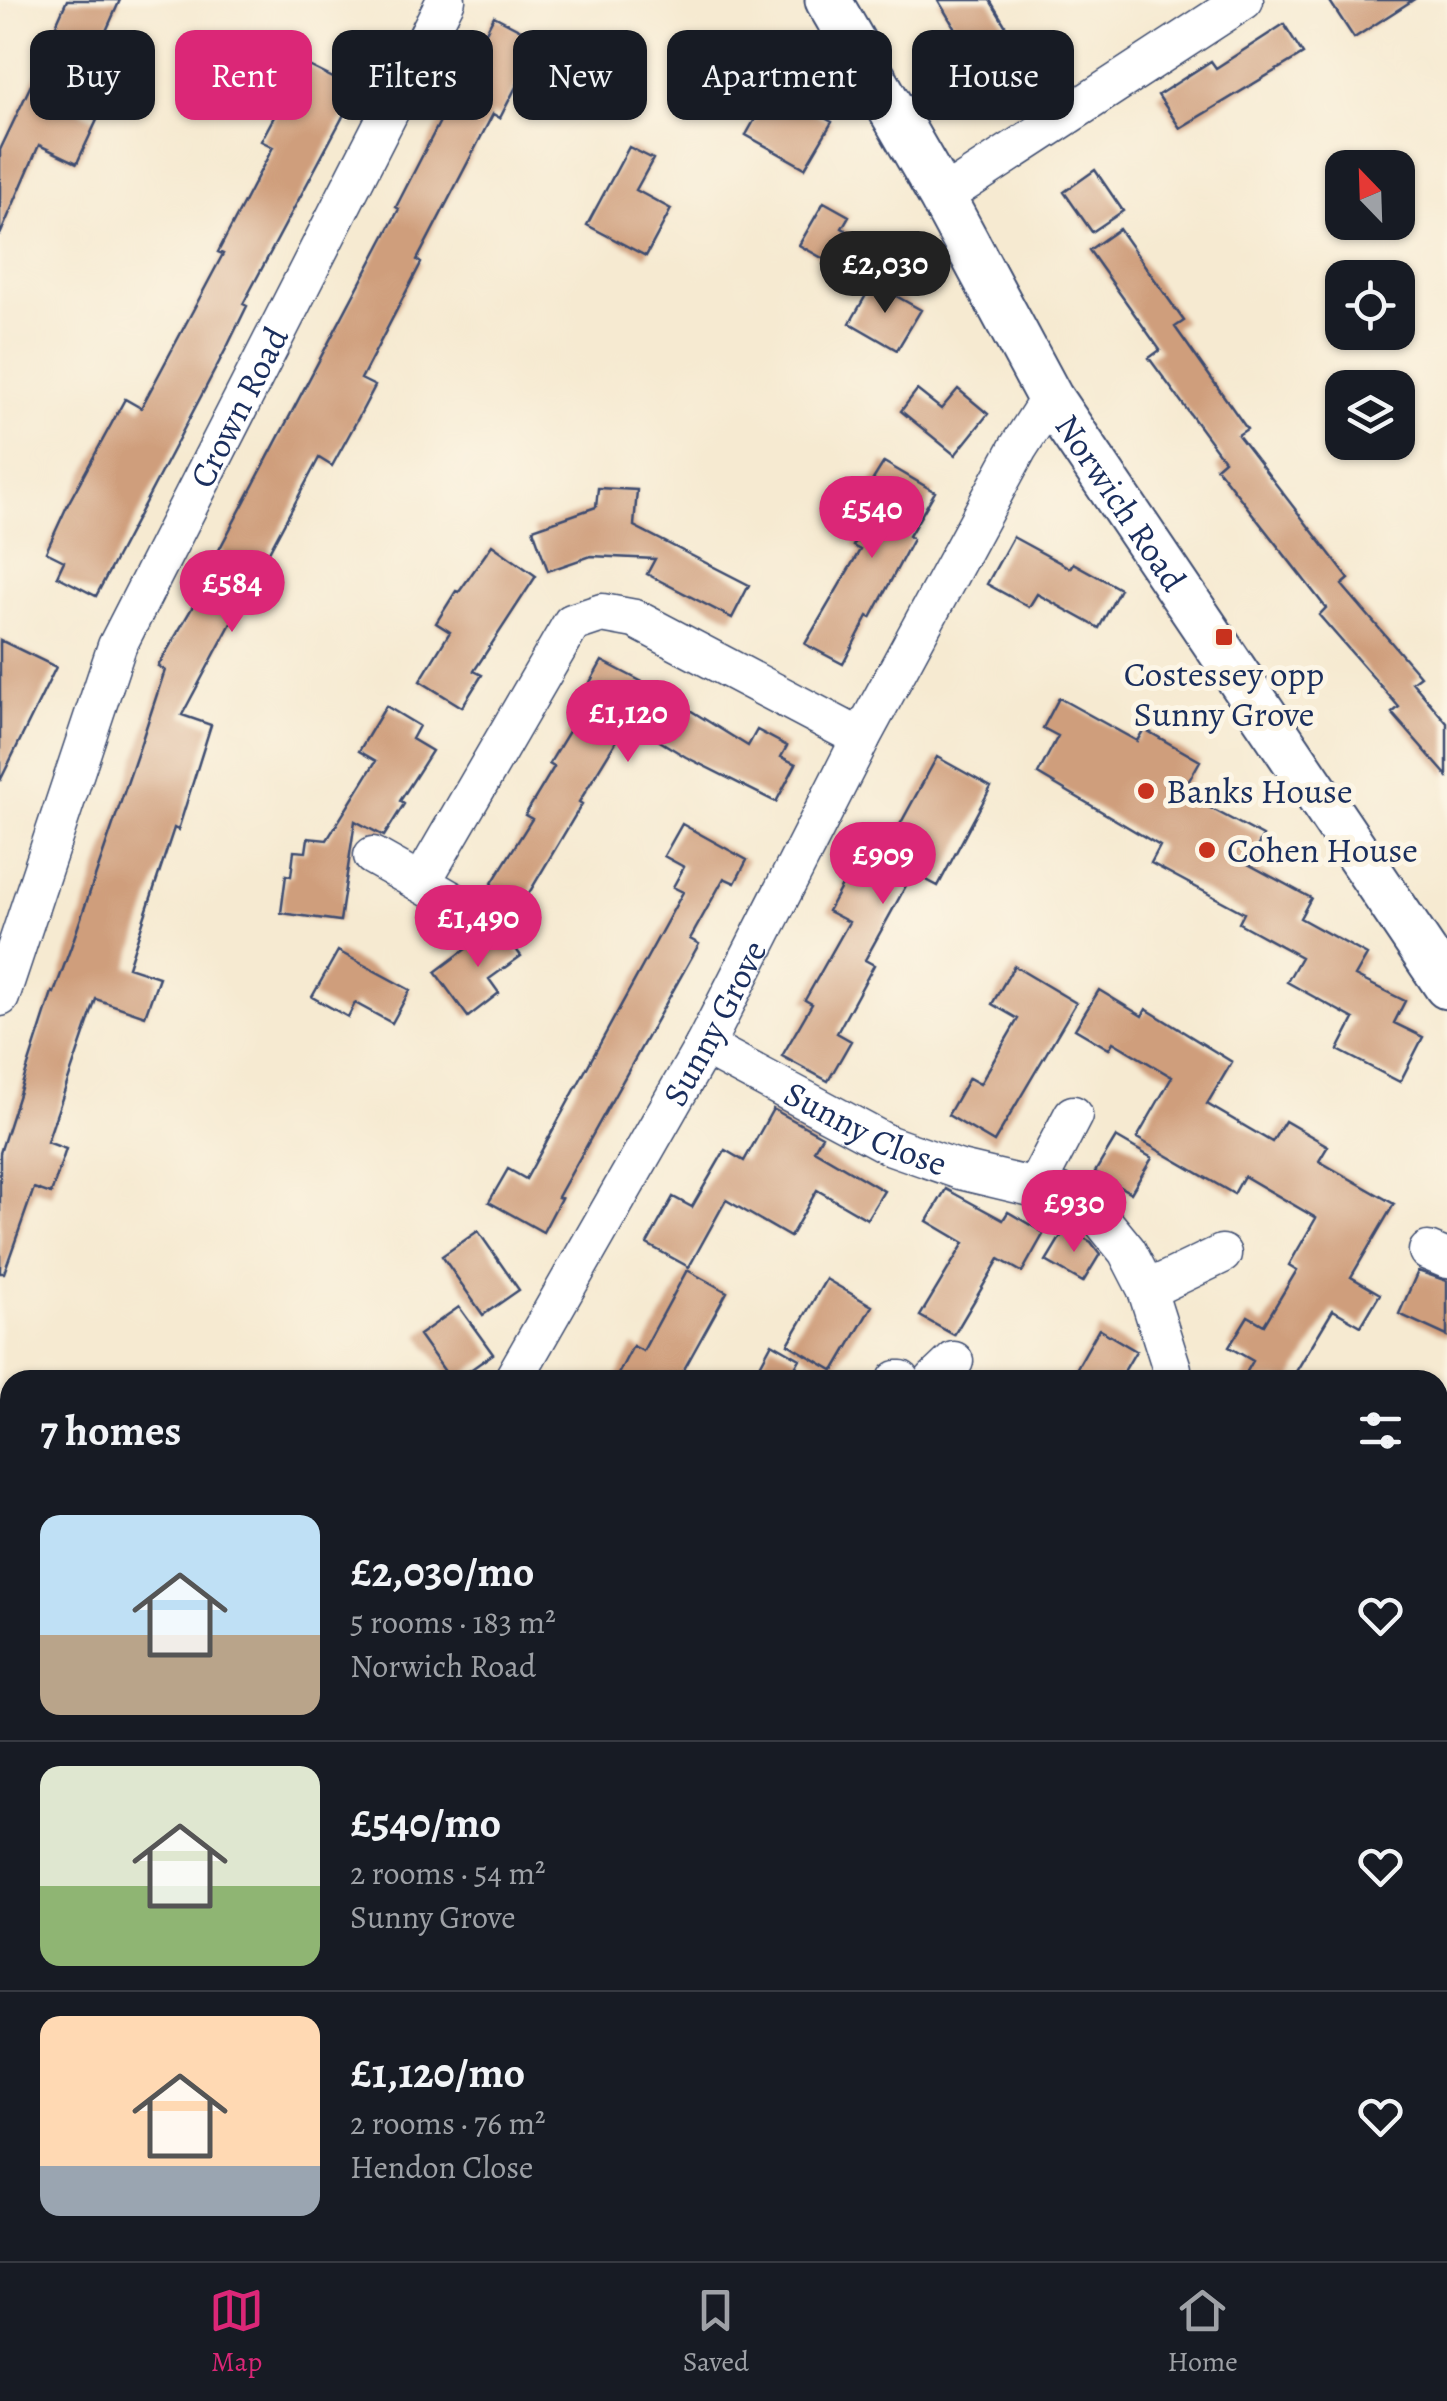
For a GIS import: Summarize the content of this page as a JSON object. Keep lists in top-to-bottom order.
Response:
{
  "streets": {
    "street": [
      "Crown Road",
      "Norwich Road",
      "Sunny Grove",
      "Sunny Close"
    ]
  },
  "crossings": [
    ["Norwich Road", "Sunny Grove"],
    ["Sunny Grove", "Sunny Close"]
  ],
  "places": {
    "transit": ["Costessey opp Sunny Grove"],
    "other": ["Banks House", "Cohen House"]
  },
  "north": "top left",
  "page": {
    "chip": [
      "Buy",
      "Rent",
      "Filters",
      "New",
      "Apartment",
      "House"
    ],
    "price": [
      "£2,030",
      "£540",
      "£584",
      "£1,120",
      "£909",
      "£1,490",
      "£930"
    ],
    "heading": "7 homes",
    "list": [
      {
        "name": "£2,030/mo",
        "note": "5 rooms · 183 m² · Norwich Road"
      },
      {
        "name": "£540/mo",
        "note": "2 rooms · 54 m² · Sunny Grove"
      },
      {
        "name": "£1,120/mo",
        "note": "2 rooms · 76 m² · Hendon Close"
      }
    ],
    "tabs": ["Map", "Saved", "Home"]
  }
}
